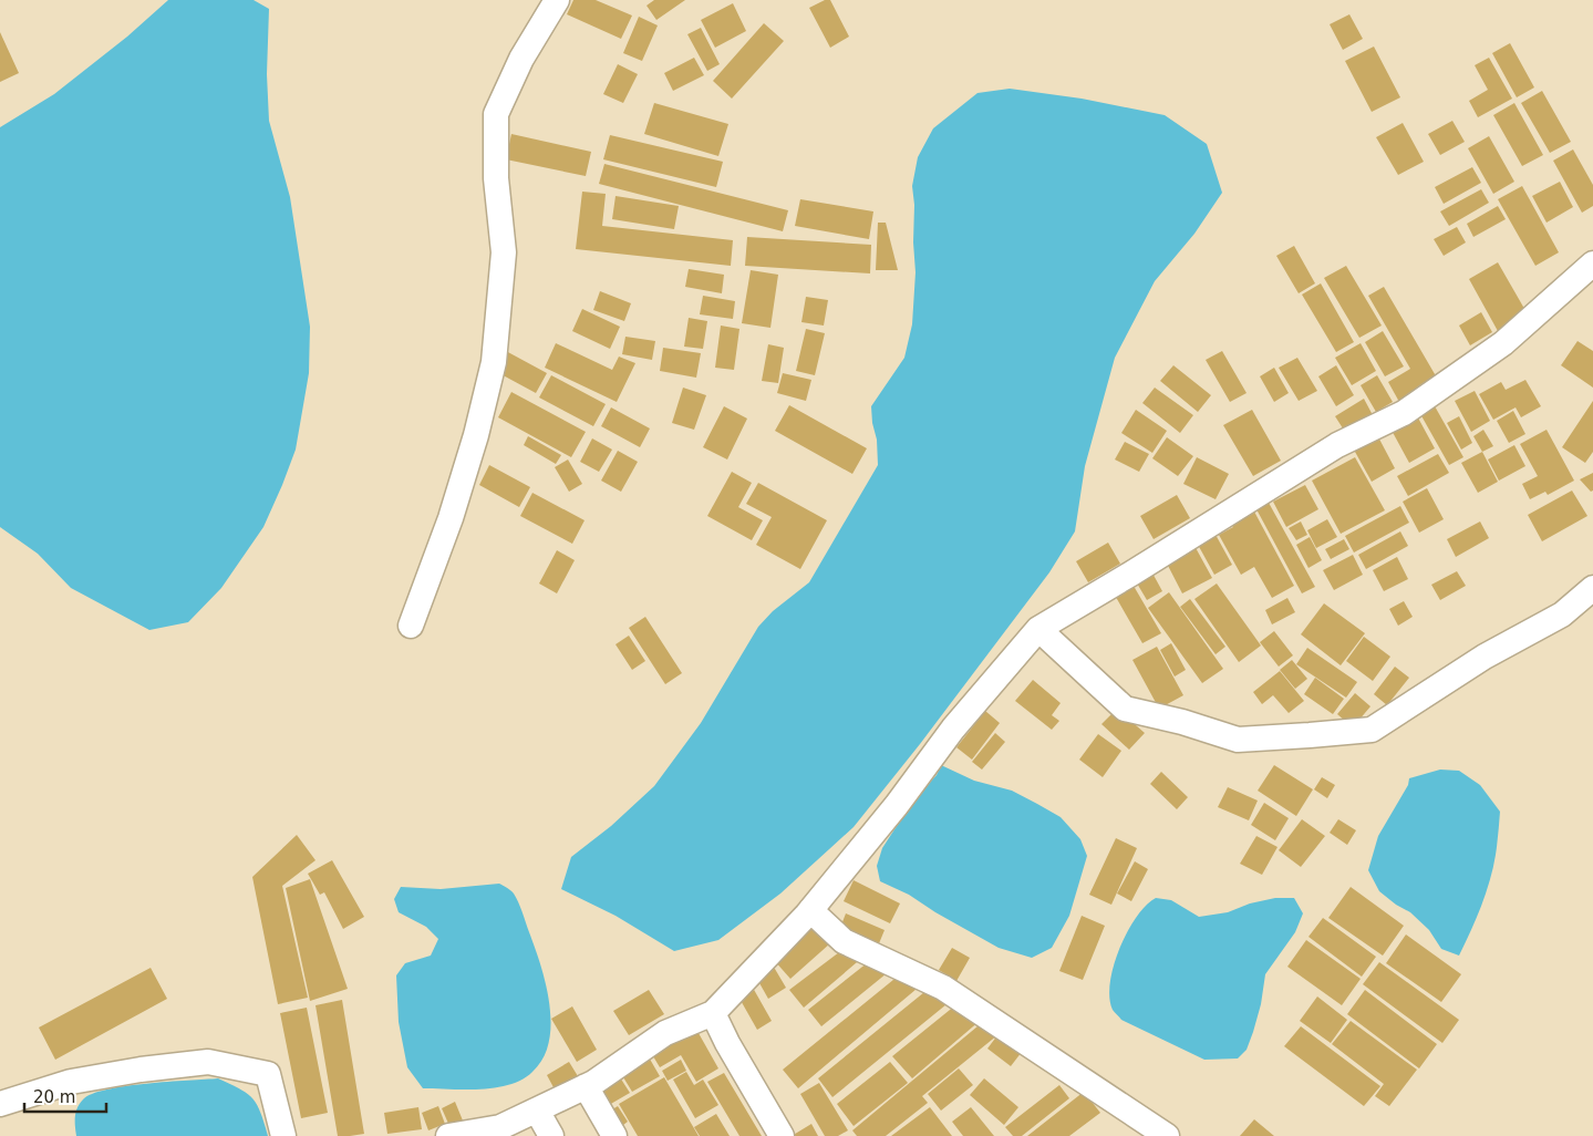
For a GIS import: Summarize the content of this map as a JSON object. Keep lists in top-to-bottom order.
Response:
{
  "scale_bar": "20 m"
}
